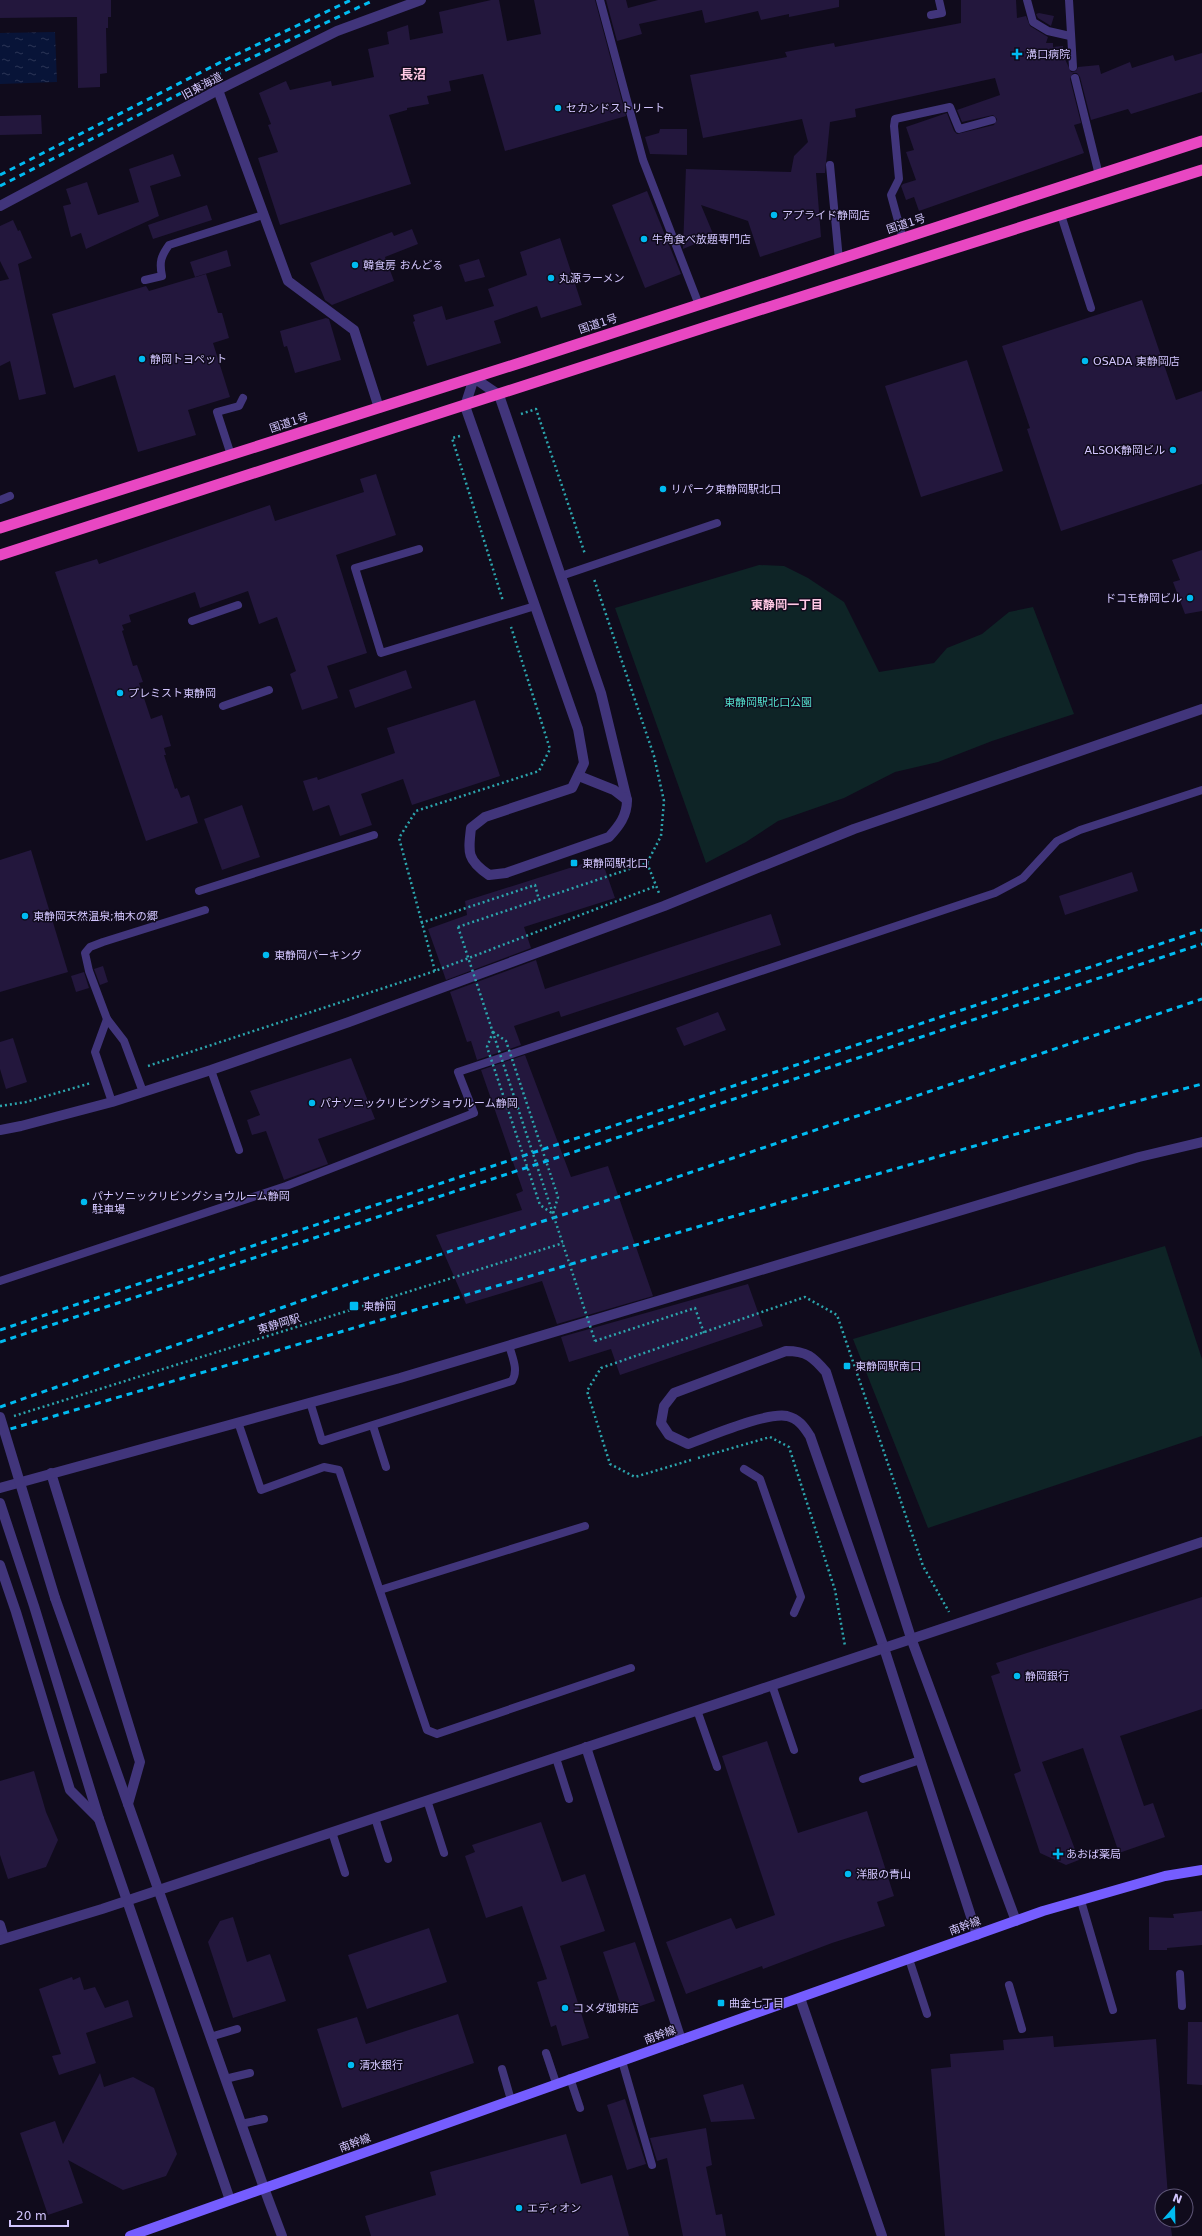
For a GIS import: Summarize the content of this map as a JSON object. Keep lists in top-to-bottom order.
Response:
{
  "streets": {
    "highway": ["国道1号"],
    "main road": ["南幹線"],
    "street": ["旧東海道"],
    "path": ["東静岡駅"]
  },
  "districts": ["長沼", "東静岡一丁目"],
  "parks": ["東静岡駅北口公園"],
  "places": {
    "health": ["溝口病院", "あおば薬局"],
    "other": [
      "セカンドストリート",
      "アプライド静岡店",
      "牛角食べ放題専門店",
      "韓食房 おんどる",
      "丸源ラーメン",
      "静岡トヨペット",
      "OSADA 東静岡店",
      "ALSOK静岡ビル",
      "リパーク東静岡駅北口",
      "ドコモ静岡ビル",
      "プレミスト東静岡",
      "東静岡天然温泉;柚木の郷",
      "東静岡パーキング",
      "パナソニックリビングショウルーム静岡",
      "パナソニックリビングショウルーム静岡 駐車場",
      "静岡銀行",
      "洋服の青山",
      "コメダ珈琲店",
      "清水銀行",
      "エディオン"
    ],
    "transit": [
      "東静岡駅北口",
      "東静岡",
      "東静岡駅南口",
      "曲金七丁目"
    ]
  },
  "scale_bar": "20 m",
  "north": "top"
}
